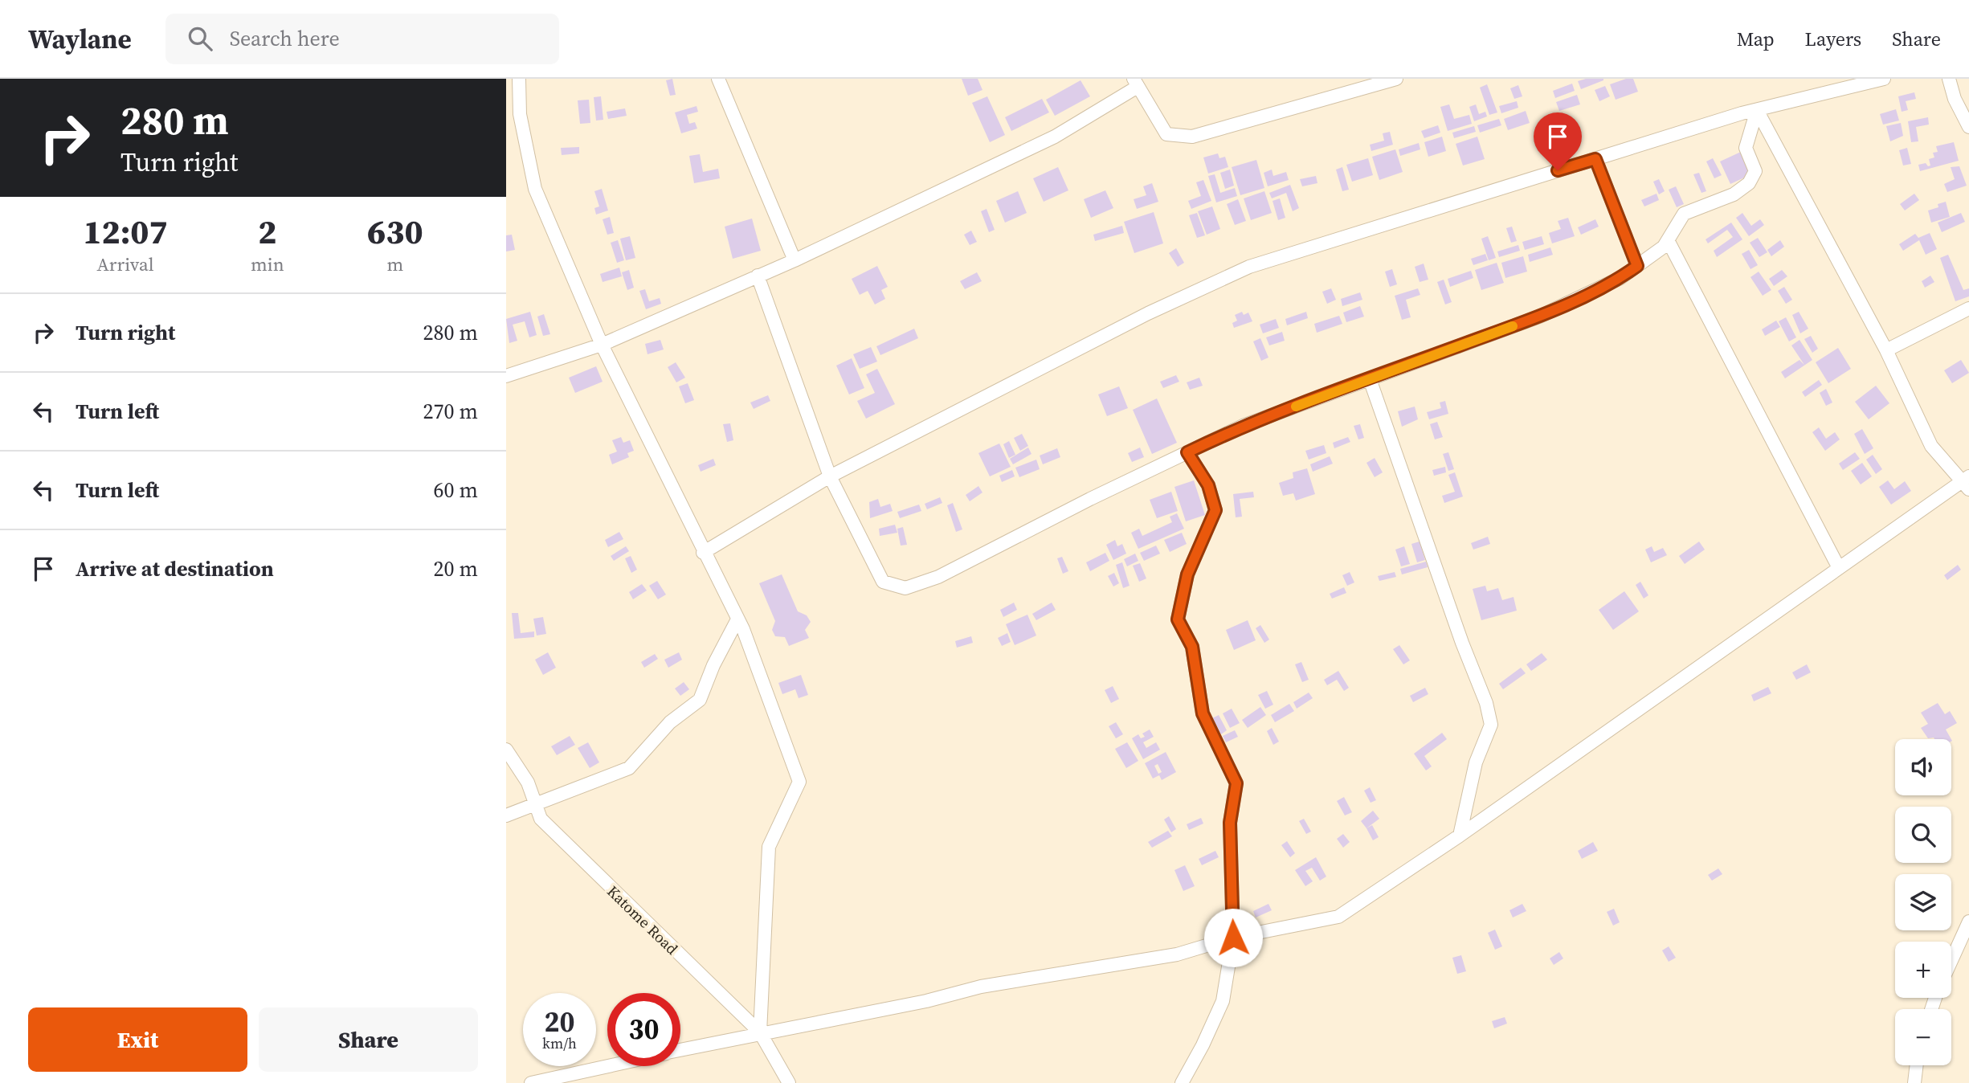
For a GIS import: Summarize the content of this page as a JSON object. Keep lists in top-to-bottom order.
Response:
{
  "streets": {
    "street": ["Katome Road"]
  },
  "page": {
    "header": "Waylane",
    "search": "Search here",
    "nav": ["Map", "Layers", "Share"],
    "turn": ["280 m", "Turn right"],
    "eta": [
      "12:07",
      "Arrival",
      "2",
      "min",
      "630",
      "m"
    ],
    "list": [
      {
        "name": "Turn right",
        "value": "280 m"
      },
      {
        "name": "Turn left",
        "value": "270 m"
      },
      {
        "name": "Turn left",
        "value": "60 m"
      },
      {
        "name": "Arrive at destination",
        "value": "20 m"
      }
    ],
    "map_buttons": ["+", "−"],
    "speed": "20 km/h",
    "limit": "30",
    "buttons": ["Exit", "Share"]
  }
}
